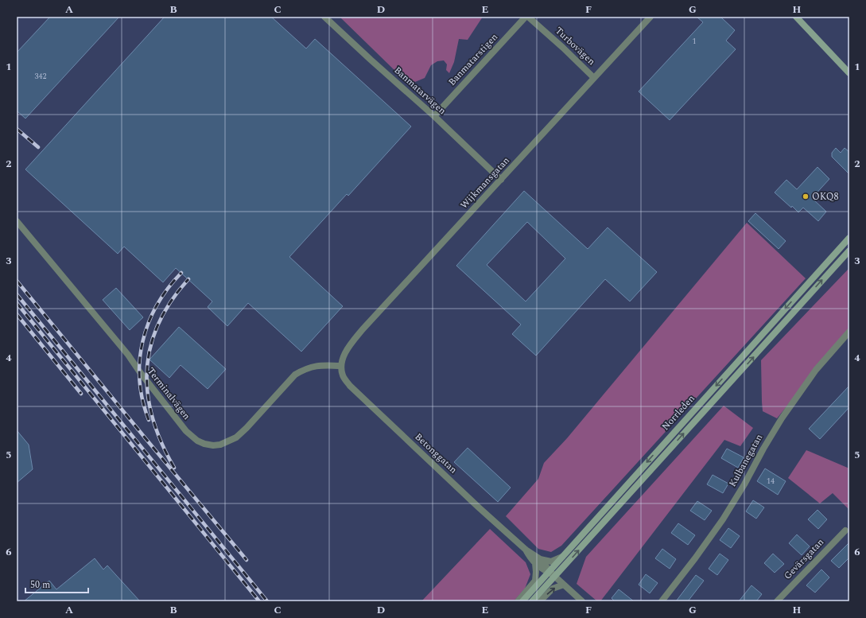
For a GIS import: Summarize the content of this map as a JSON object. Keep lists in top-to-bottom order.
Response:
{
  "streets": {
    "main road": ["Norrleden"],
    "street": [
      "Turbovägen",
      "Banmatarstigen",
      "Banmatarvägen",
      "Wijkmansgatan",
      "Terminalvägen",
      "Betonggatan",
      "Kulbanegatan",
      "Gevärsgatan"
    ]
  },
  "crossings": [
    ["Turbovägen", "Banmatarstigen"],
    ["Turbovägen", "Wijkmansgatan"],
    ["Banmatarstigen", "Banmatarvägen"],
    ["Banmatarvägen", "Wijkmansgatan"],
    ["Wijkmansgatan", "Terminalvägen"],
    ["Wijkmansgatan", "Betonggatan"],
    ["Terminalvägen", "Betonggatan"],
    ["Norrleden", "Betonggatan"]
  ],
  "places": ["OKQ8"],
  "house_numbers": ["1", "342", "14"],
  "scale_bar": "50 m",
  "grid": {
    "columns": [
      "A",
      "B",
      "C",
      "D",
      "E",
      "F",
      "G",
      "H"
    ],
    "rows": [
      "1",
      "2",
      "3",
      "4",
      "5",
      "6"
    ]
  }
}
